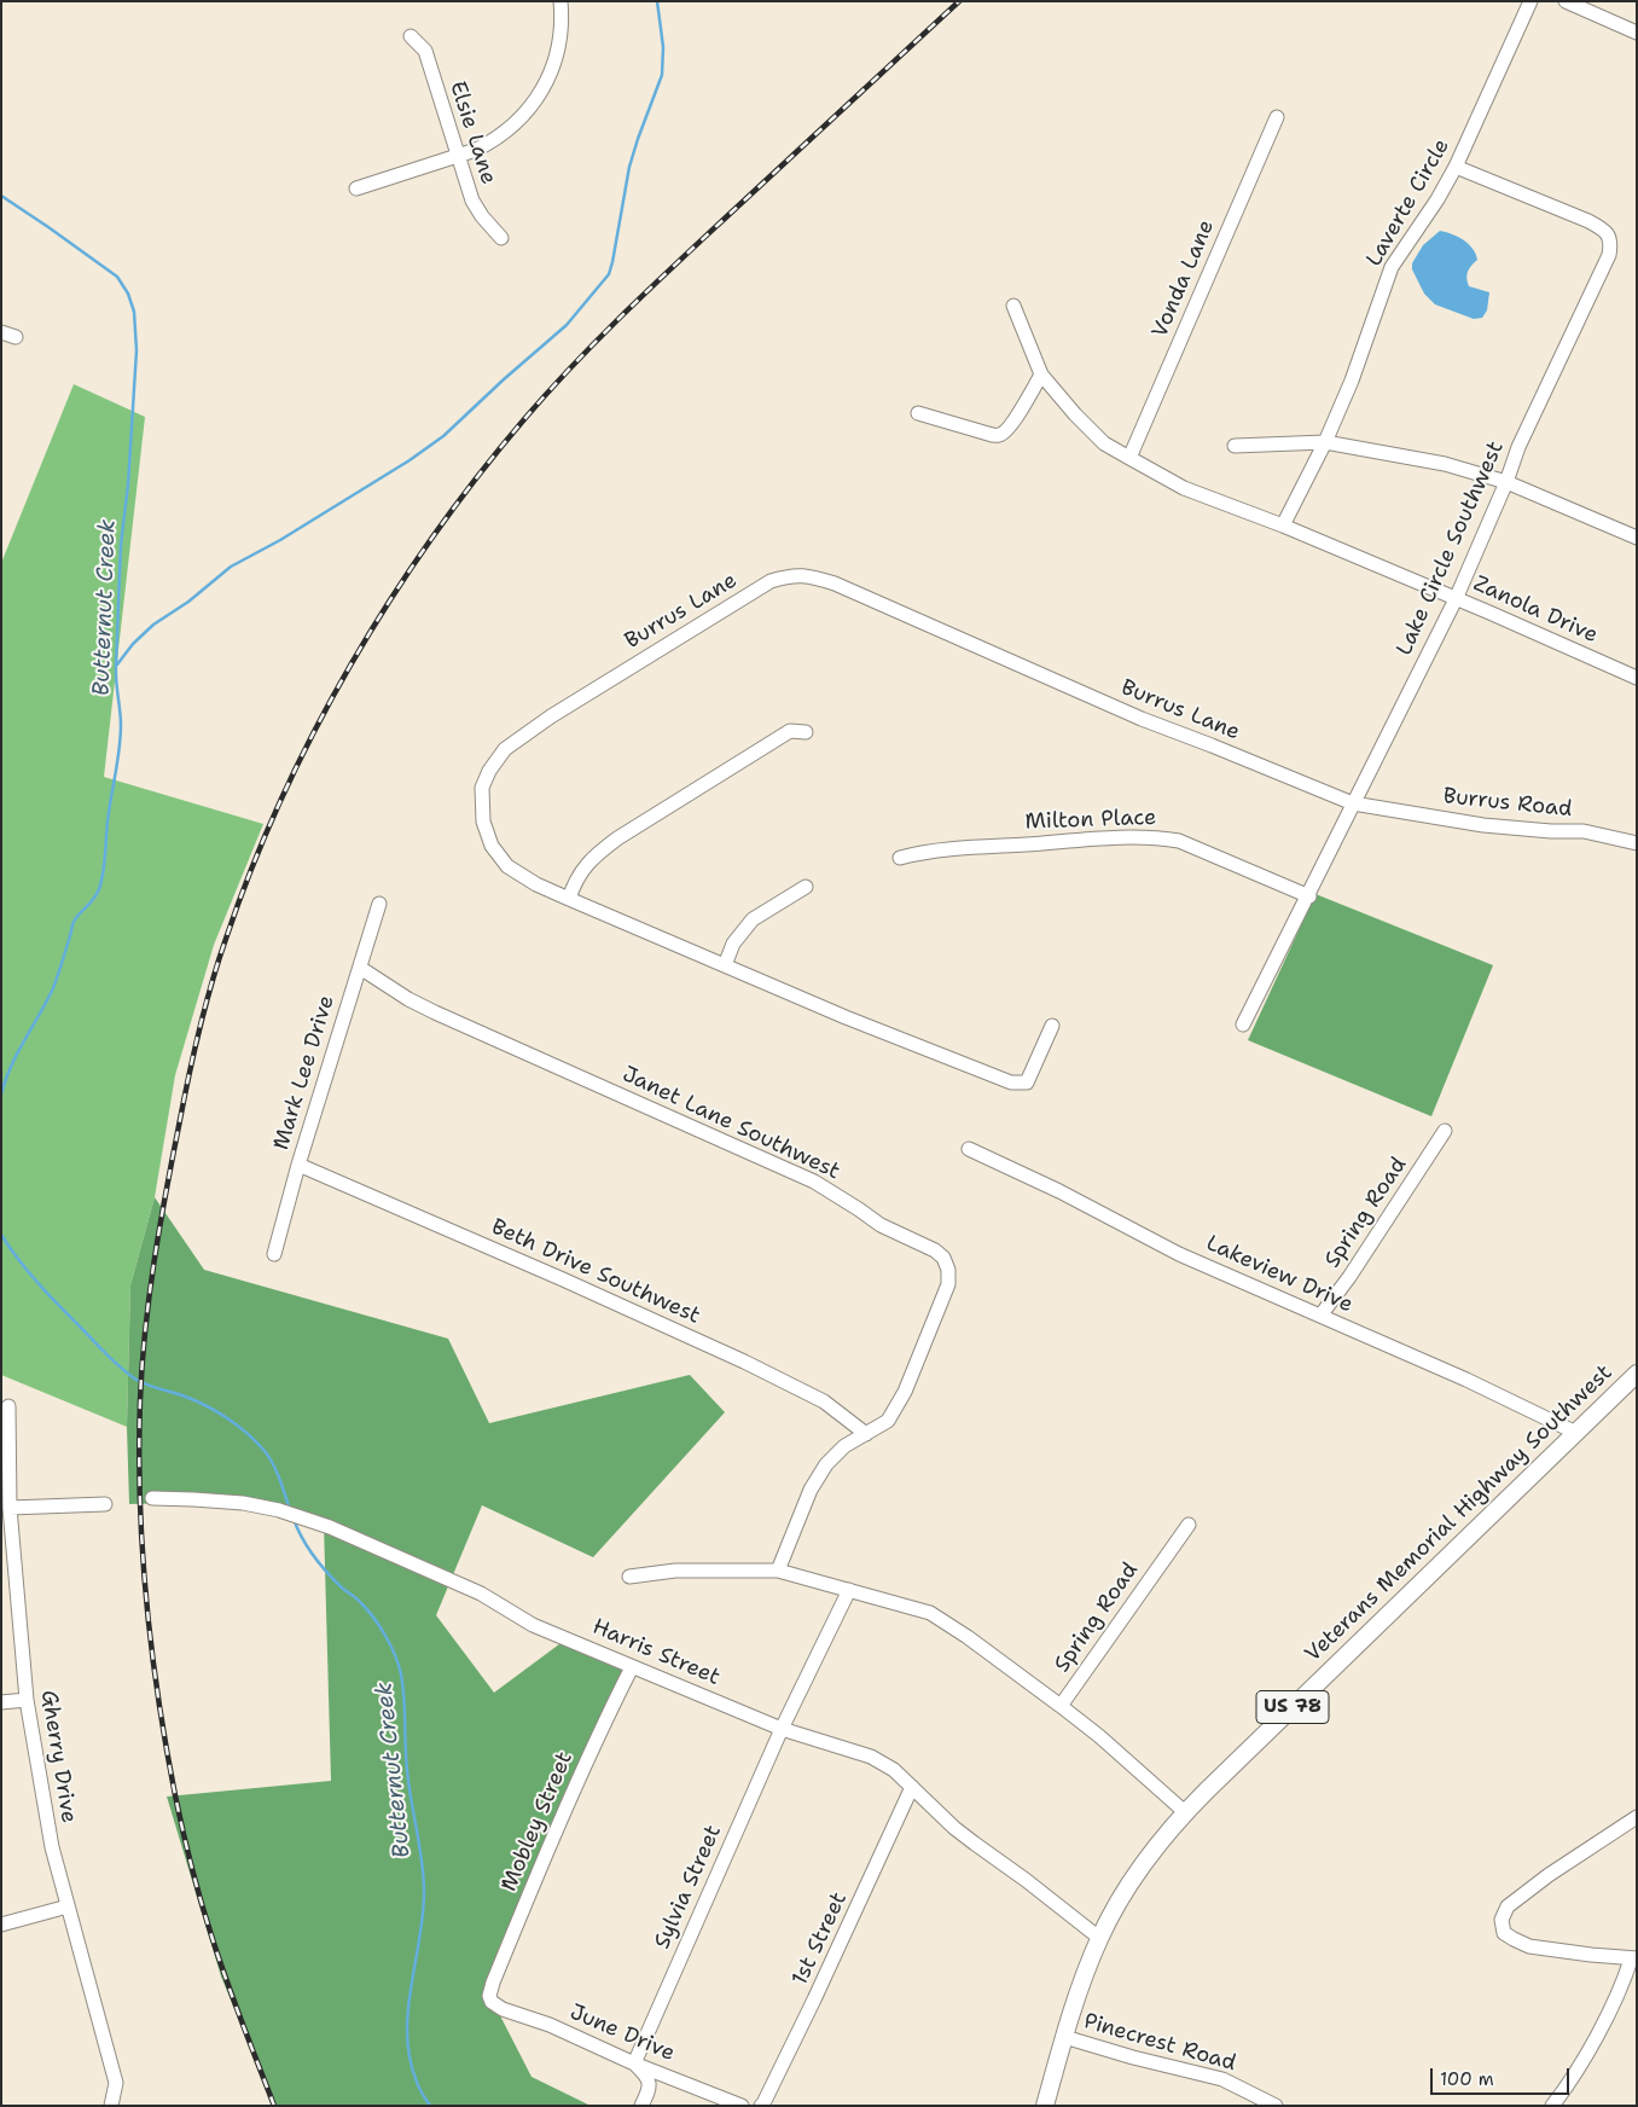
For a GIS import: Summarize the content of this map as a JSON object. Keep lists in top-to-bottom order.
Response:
{
  "streets": {
    "main road": ["Veterans Memorial Highway Southwest", "US 78"],
    "street": [
      "Elsie Lane",
      "Laverte Circle",
      "Vonda Lane",
      "Lake Circle Southwest",
      "Zanola Drive",
      "Burrus Lane",
      "Burrus Road",
      "Milton Place",
      "Mark Lee Drive",
      "Janet Lane Southwest",
      "Spring Road",
      "Beth Drive Southwest",
      "Lakeview Drive",
      "Harris Street",
      "Gherry Drive",
      "Mobley Street",
      "Sylvia Street",
      "1st Street",
      "June Drive",
      "Pinecrest Road"
    ]
  },
  "crossings": [
    ["Laverte Circle", "Lake Circle Southwest"],
    ["Laverte Circle", "Zanola Drive"],
    ["Vonda Lane", "Zanola Drive"],
    ["Lake Circle Southwest", "Zanola Drive"],
    ["Lake Circle Southwest", "Burrus Lane"],
    ["Lake Circle Southwest", "Milton Place"],
    ["Burrus Lane", "Burrus Road"],
    ["Mark Lee Drive", "Janet Lane Southwest"],
    ["Mark Lee Drive", "Beth Drive Southwest"],
    ["Janet Lane Southwest", "Beth Drive Southwest"],
    ["Spring Road", "Lakeview Drive"],
    ["Lakeview Drive", "Veterans Memorial Highway Southwest"],
    ["Veterans Memorial Highway Southwest", "Harris Street"],
    ["Veterans Memorial Highway Southwest", "Pinecrest Road"],
    ["Harris Street", "Mobley Street"],
    ["Harris Street", "Sylvia Street"],
    ["Harris Street", "1st Street"],
    ["Mobley Street", "June Drive"],
    ["Sylvia Street", "June Drive"]
  ],
  "water": ["Butternut Creek"],
  "scale_bar": "100 m"
}
